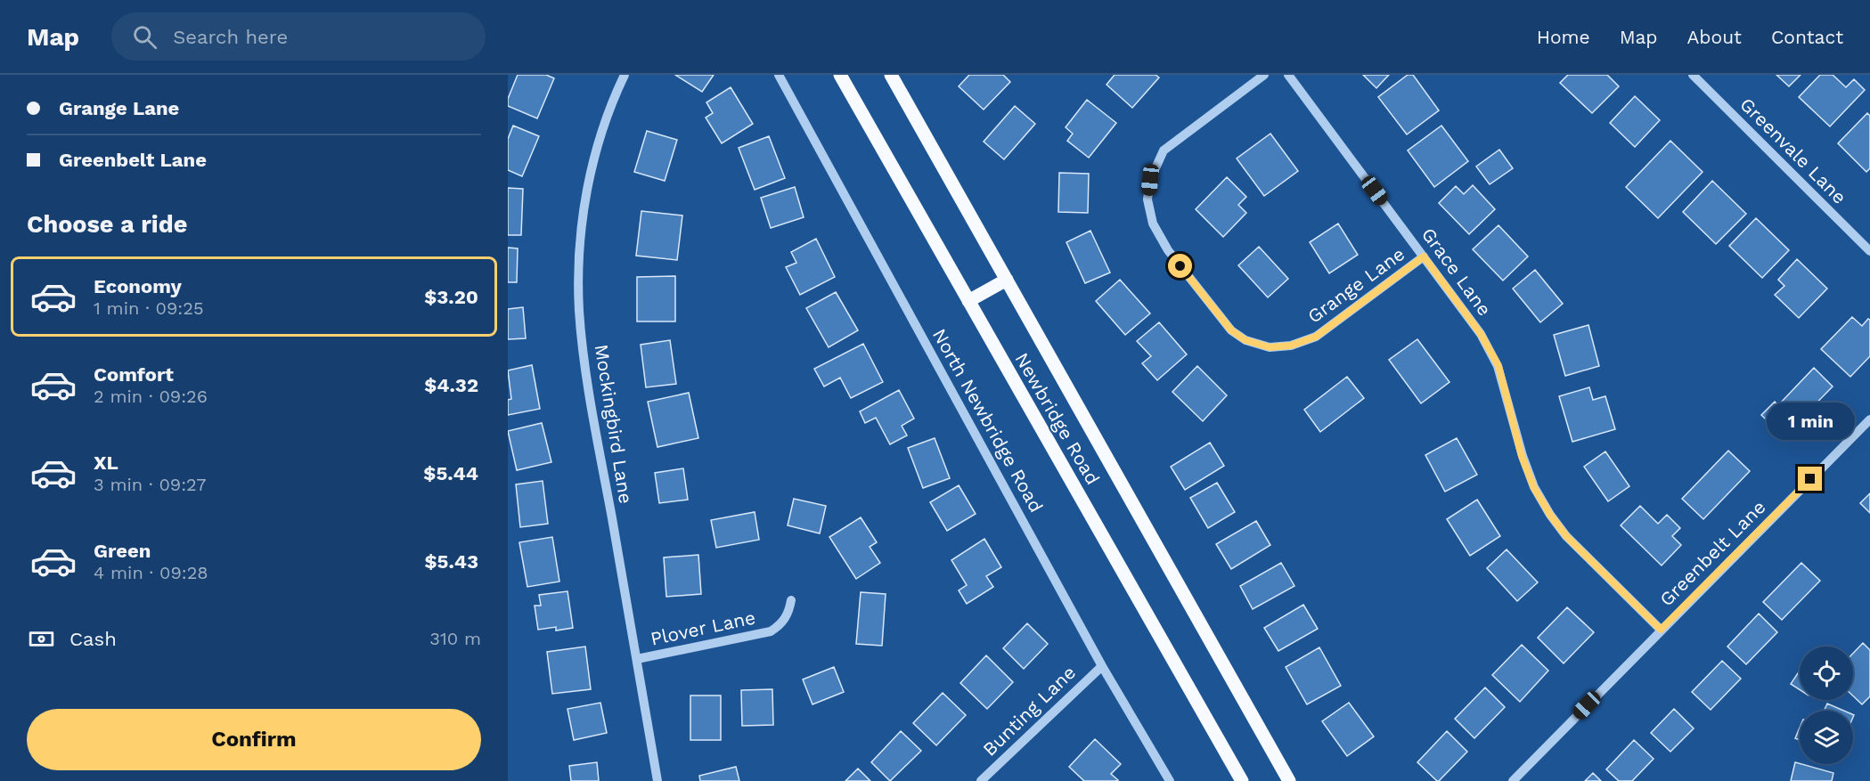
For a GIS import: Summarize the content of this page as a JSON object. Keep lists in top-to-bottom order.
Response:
{
  "streets": {
    "main road": ["Newbridge Road"],
    "street": [
      "Greenvale Lane",
      "Grace Lane",
      "Grange Lane",
      "North Newbridge Road",
      "Mockingbird Lane",
      "Greenbelt Lane",
      "Plover Lane",
      "Bunting Lane"
    ]
  },
  "crossings": [
    ["Grace Lane", "Grange Lane"],
    ["Grace Lane", "Greenbelt Lane"],
    ["North Newbridge Road", "Bunting Lane"],
    ["Mockingbird Lane", "Plover Lane"]
  ],
  "page": {
    "header": "Map",
    "search": "Search here",
    "nav": [
      "Home",
      "Map",
      "About",
      "Contact"
    ],
    "banner": ["Grange Lane", "Greenbelt Lane"],
    "heading": "Choose a ride",
    "list": [
      {
        "name": "Economy",
        "note": "1 min · 09:25",
        "value": "$3.20"
      },
      {
        "name": "Comfort",
        "note": "2 min · 09:26",
        "value": "$4.32"
      },
      {
        "name": "XL",
        "note": "3 min · 09:27",
        "value": "$5.44"
      },
      {
        "name": "Green",
        "note": "4 min · 09:28",
        "value": "$5.43"
      }
    ],
    "bubble": "1 min",
    "pay": ["Cash", "310 m"],
    "buttons": "Confirm"
  }
}
